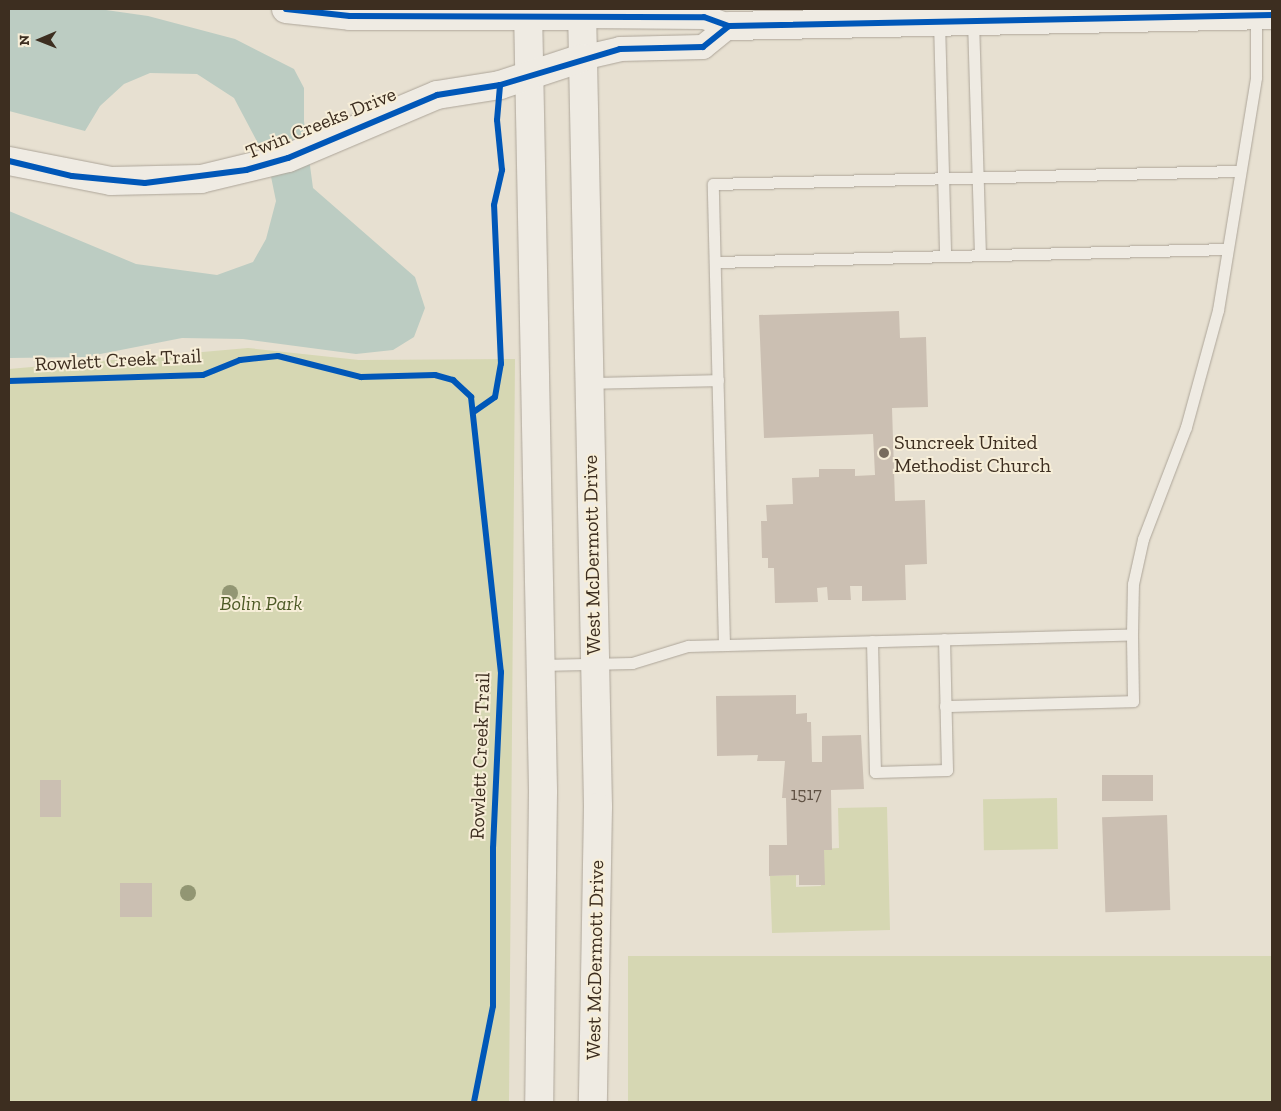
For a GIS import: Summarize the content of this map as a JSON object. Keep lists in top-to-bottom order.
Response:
{
  "streets": {
    "main road": ["Twin Creeks Drive", "West McDermott Drive"],
    "cycle path": ["Rowlett Creek Trail"]
  },
  "crossings": [
    ["Twin Creeks Drive", "West McDermott Drive"]
  ],
  "parks": ["Bolin Park"],
  "places": ["Suncreek United Methodist Church"],
  "house_numbers": ["1517"],
  "north": "left"
}
